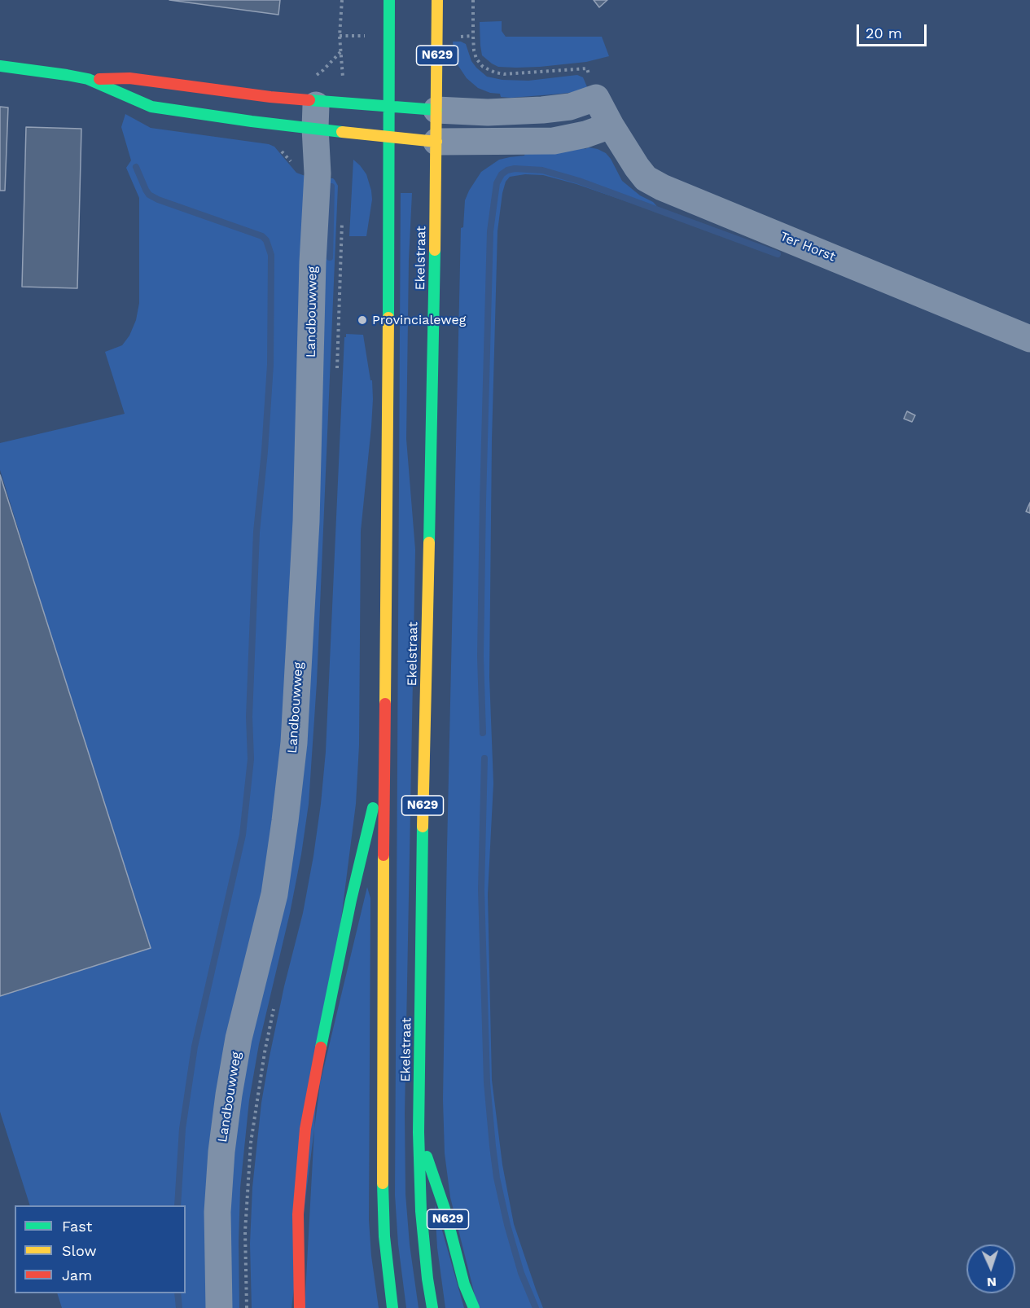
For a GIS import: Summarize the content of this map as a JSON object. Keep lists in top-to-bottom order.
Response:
{
  "streets": {
    "main road": ["N629", "Ekelstraat"],
    "street": ["Ter Horst", "Landbouwweg"]
  },
  "crossings": [
    ["N629", "Ekelstraat"]
  ],
  "places": ["Provincialeweg"],
  "legend": ["Fast", "Slow", "Jam"],
  "scale_bar": "20 m",
  "north": "bottom"
}
